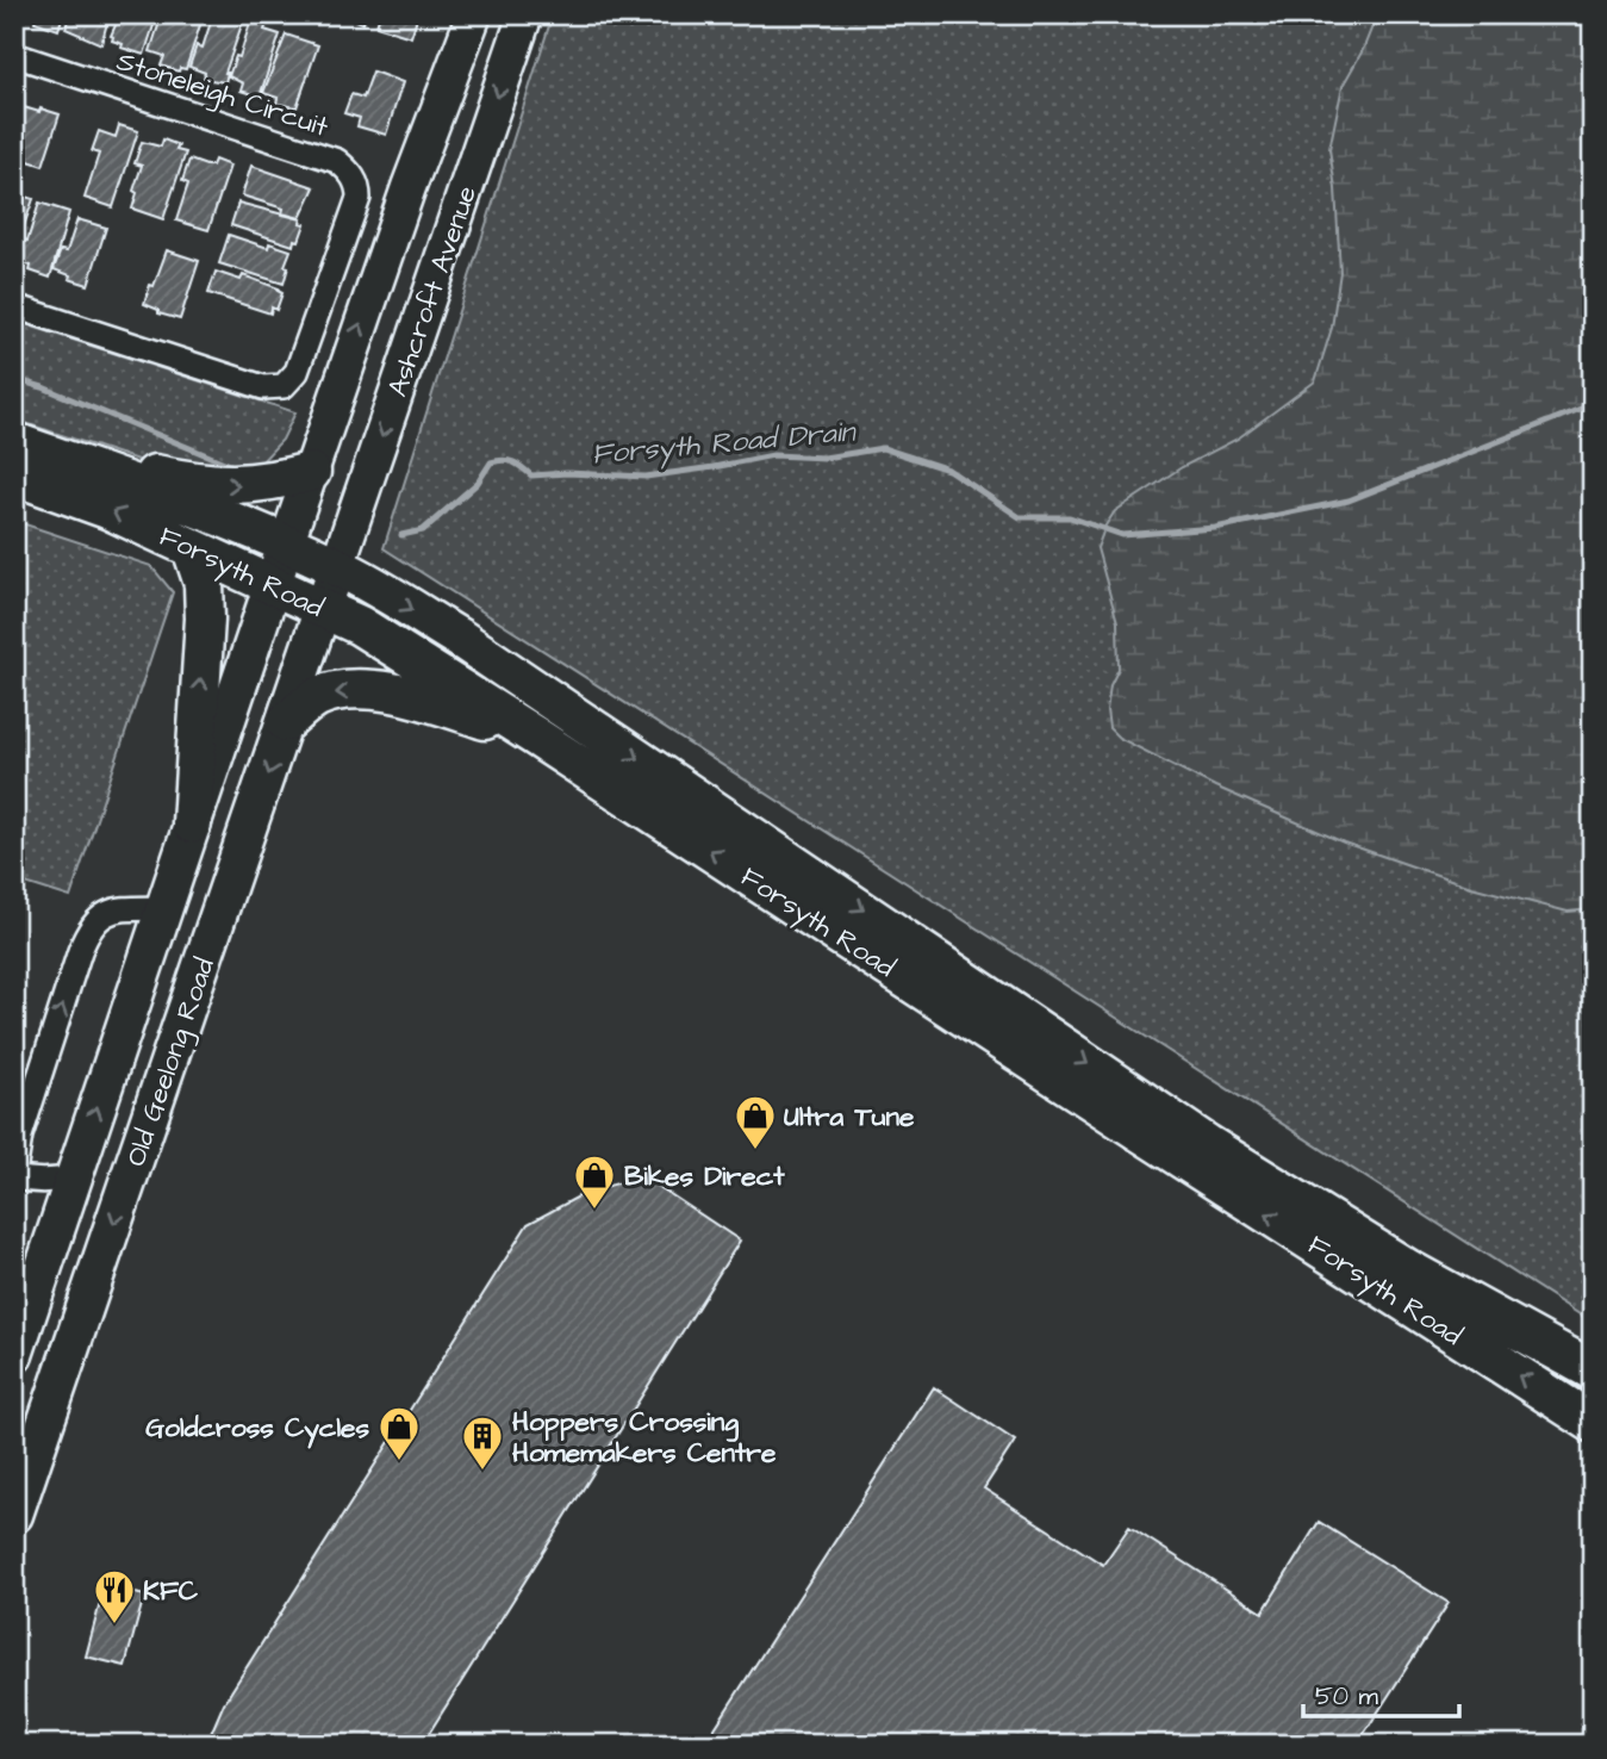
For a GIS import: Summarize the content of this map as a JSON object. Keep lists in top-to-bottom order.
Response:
{
  "streets": {
    "highway": ["Forsyth Road"],
    "main road": ["Ashcroft Avenue", "Old Geelong Road"],
    "street": ["Stoneleigh Circuit"]
  },
  "crossings": [
    ["Ashcroft Avenue", "Forsyth Road"],
    ["Ashcroft Avenue", "Old Geelong Road"],
    ["Forsyth Road", "Old Geelong Road"]
  ],
  "water": ["Forsyth Road Drain"],
  "places": {
    "shop": ["Ultra Tune", "Bikes Direct", "Goldcross Cycles"],
    "building": ["Hoppers Crossing Homemakers Centre"],
    "restaurant": ["KFC"]
  },
  "scale_bar": "50 m"
}
